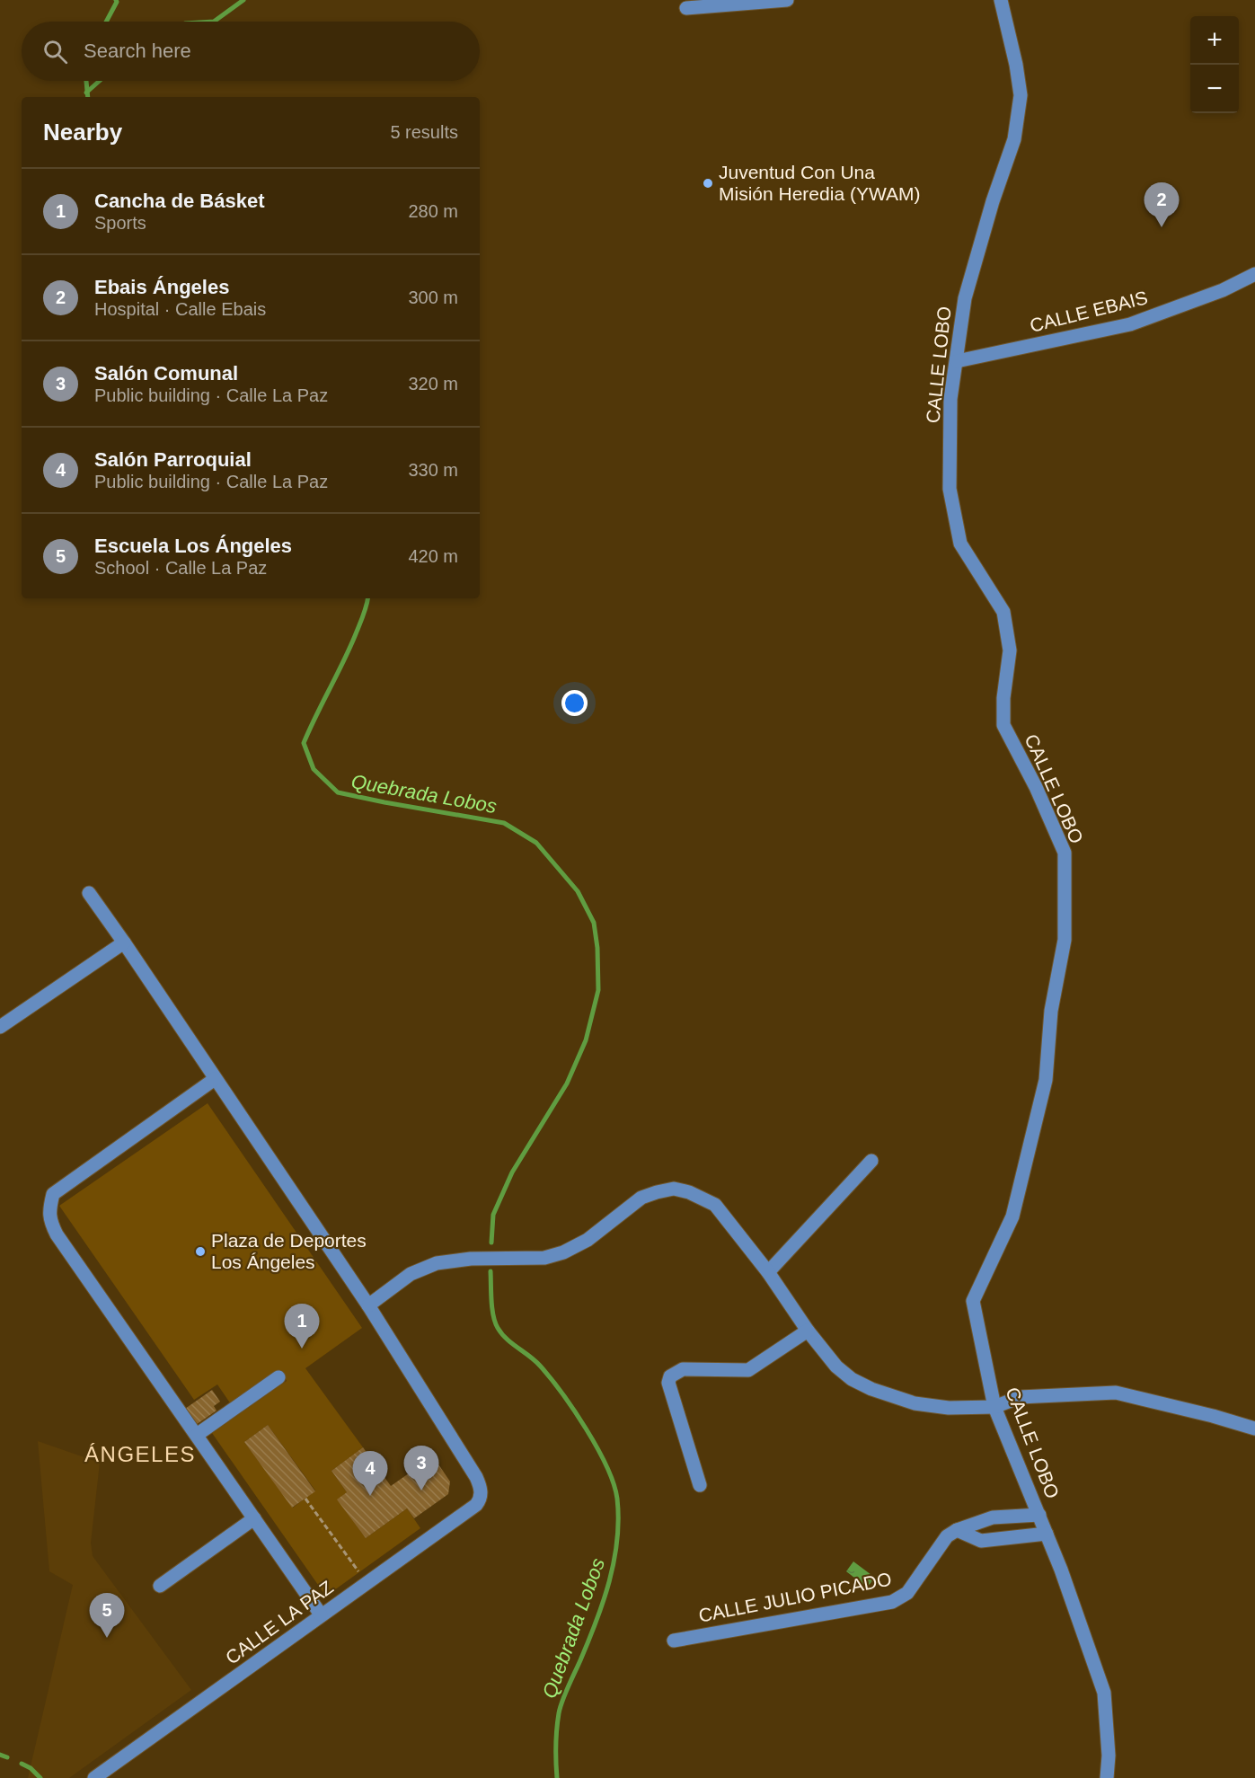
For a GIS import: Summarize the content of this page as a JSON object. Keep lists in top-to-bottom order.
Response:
{
  "streets": {
    "street": [
      "CALLE EBAIS",
      "CALLE LOBO",
      "CALLE JULIO PICADO",
      "CALLE LA PAZ"
    ]
  },
  "crossings": [
    ["CALLE EBAIS", "CALLE LOBO"],
    ["CALLE LOBO", "CALLE JULIO PICADO"]
  ],
  "districts": ["ÁNGELES"],
  "water": ["Quebrada Lobos"],
  "places": ["Juventud Con Una Misión Heredia (YWAM)", "Plaza de Deportes Los Ángeles"],
  "page": {
    "map_buttons": ["+", "−"],
    "search": "Search here",
    "heading": ["Nearby", "5 results"],
    "list": [
      {
        "mark": "1",
        "name": "Cancha de Básket",
        "note": "Sports",
        "value": "280 m"
      },
      {
        "mark": "2",
        "name": "Ebais Ángeles",
        "note": "Hospital · Calle Ebais",
        "value": "300 m"
      },
      {
        "mark": "3",
        "name": "Salón Comunal",
        "note": "Public building · Calle La Paz",
        "value": "320 m"
      },
      {
        "mark": "4",
        "name": "Salón Parroquial",
        "note": "Public building · Calle La Paz",
        "value": "330 m"
      },
      {
        "mark": "5",
        "name": "Escuela Los Ángeles",
        "note": "School · Calle La Paz",
        "value": "420 m"
      }
    ],
    "pins": [
      "2",
      "1",
      "3",
      "4",
      "5"
    ]
  }
}
